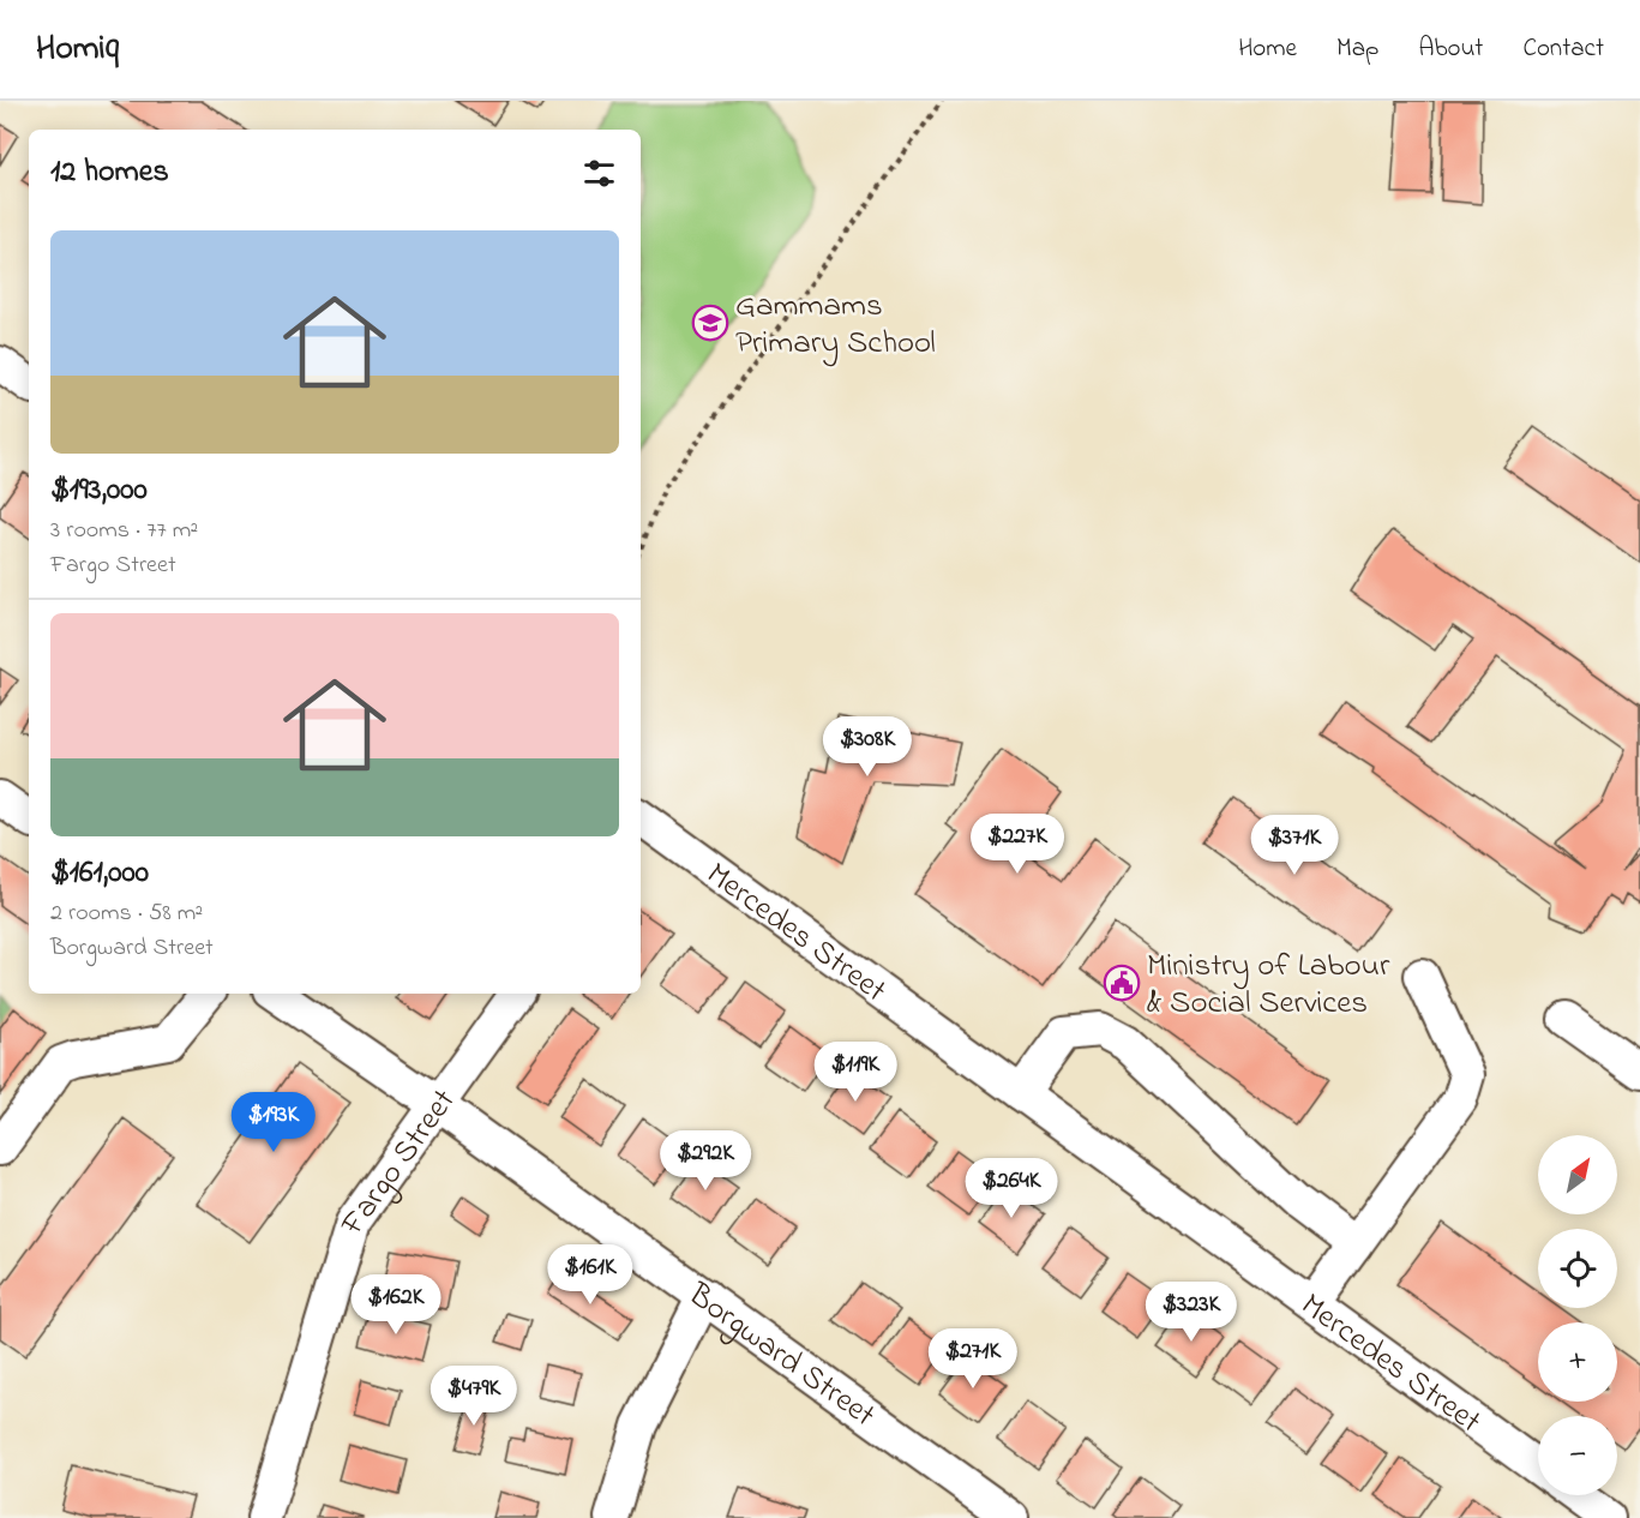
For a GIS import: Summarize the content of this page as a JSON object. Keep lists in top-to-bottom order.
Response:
{
  "streets": {
    "street": ["Mercedes Street", "Fargo Street", "Borgward Street"]
  },
  "crossings": [
    ["Fargo Street", "Borgward Street"]
  ],
  "places": {
    "school or university": ["Gammams Primary School"],
    "public building": ["Ministry of Labour & Social Services"]
  },
  "north": "top right",
  "page": {
    "header": "Homiq",
    "nav": [
      "Home",
      "Map",
      "About",
      "Contact"
    ],
    "heading": "12 homes",
    "list": [
      {
        "name": "$193,000",
        "note": "3 rooms · 77 m² · Fargo Street"
      },
      {
        "name": "$161,000",
        "note": "2 rooms · 58 m² · Borgward Street"
      }
    ],
    "price": [
      "$308K",
      "$227K",
      "$371K",
      "$119K",
      "$193K",
      "$292K",
      "$264K",
      "$161K",
      "$162K",
      "$323K",
      "$271K",
      "$479K"
    ],
    "map_buttons": ["+", "−"]
  }
}
